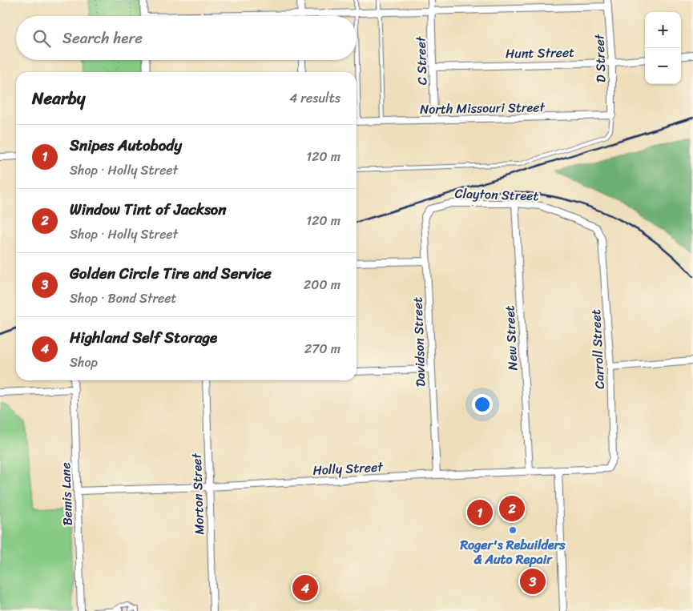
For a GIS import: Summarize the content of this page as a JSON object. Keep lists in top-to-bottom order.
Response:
{
  "streets": {
    "street": [
      "Hunt Street",
      "D Street",
      "C Street",
      "North Missouri Street",
      "Clayton Street",
      "New Street",
      "Davidson Street",
      "Carroll Street",
      "Holly Street",
      "Bemis Lane",
      "Morton Street"
    ]
  },
  "crossings": [
    ["Hunt Street", "D Street"],
    ["Hunt Street", "C Street"],
    ["D Street", "North Missouri Street"],
    ["C Street", "North Missouri Street"],
    ["Clayton Street", "New Street"],
    ["Clayton Street", "Davidson Street"],
    ["Clayton Street", "Carroll Street"],
    ["New Street", "Holly Street"],
    ["Davidson Street", "Holly Street"],
    ["Carroll Street", "Holly Street"],
    ["Holly Street", "Bemis Lane"],
    ["Holly Street", "Morton Street"]
  ],
  "places": ["Roger's Rebuilders & Auto Repair"],
  "page": {
    "map_buttons": ["+", "−"],
    "search": "Search here",
    "heading": ["Nearby", "4 results"],
    "list": [
      {
        "mark": "1",
        "name": "Snipes Autobody",
        "note": "Shop · Holly Street",
        "value": "120 m"
      },
      {
        "mark": "2",
        "name": "Window Tint of Jackson",
        "note": "Shop · Holly Street",
        "value": "120 m"
      },
      {
        "mark": "3",
        "name": "Golden Circle Tire and Service",
        "note": "Shop · Bond Street",
        "value": "200 m"
      },
      {
        "mark": "4",
        "name": "Highland Self Storage",
        "note": "Shop",
        "value": "270 m"
      }
    ],
    "pins": [
      "2",
      "1",
      "3",
      "4"
    ]
  }
}
